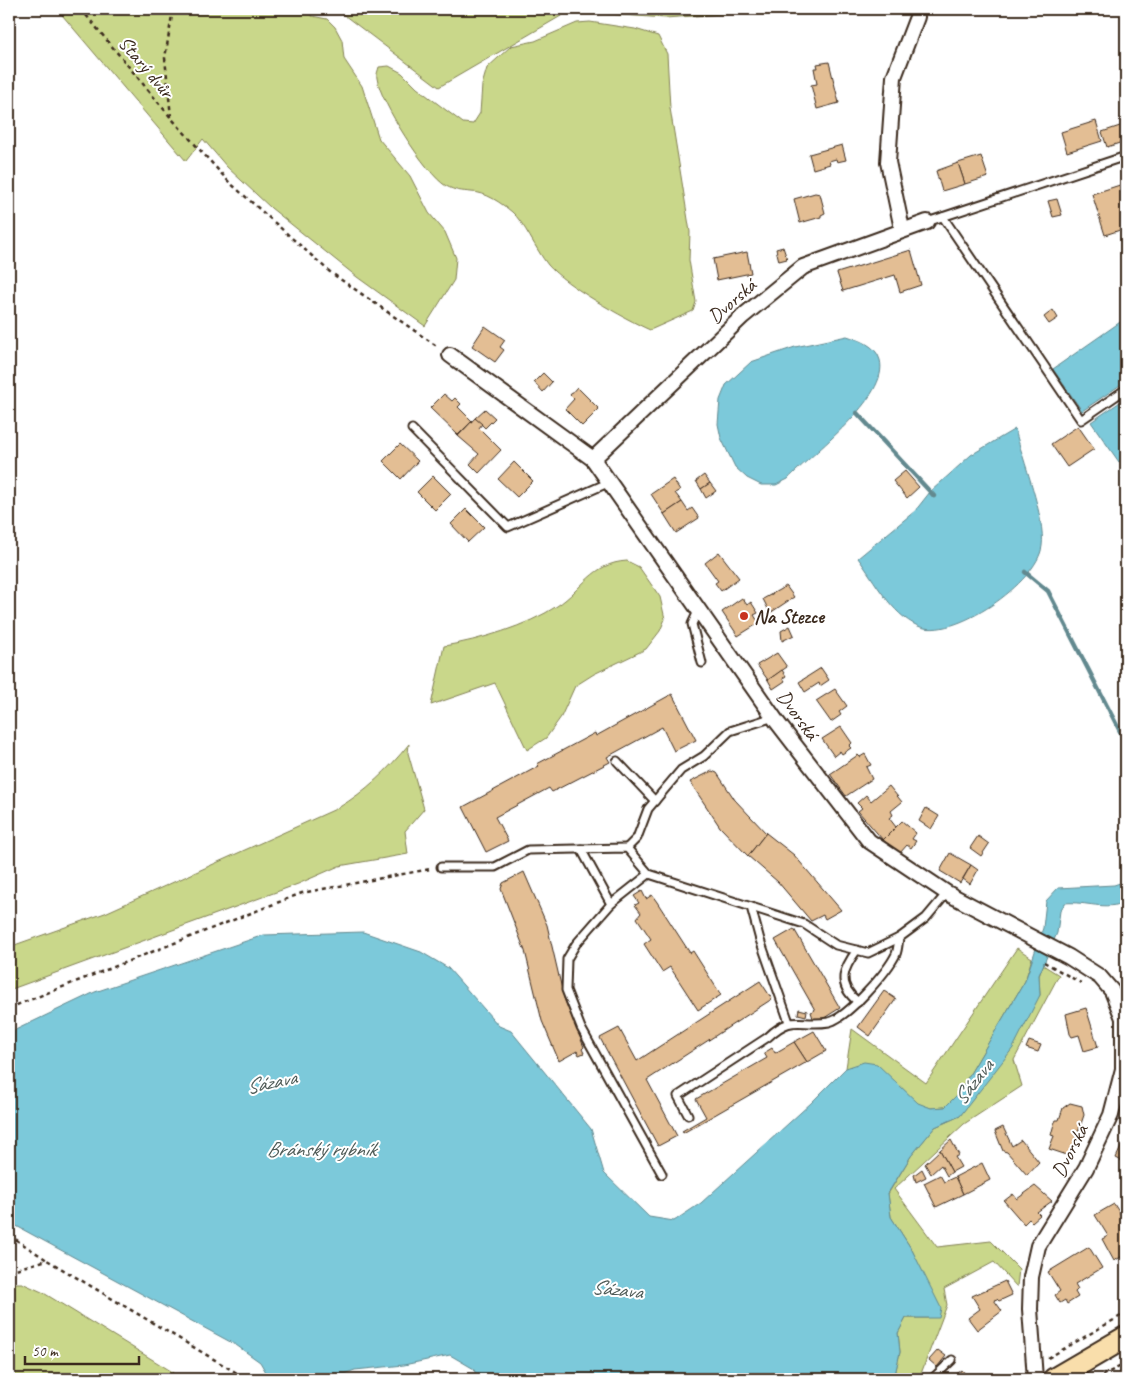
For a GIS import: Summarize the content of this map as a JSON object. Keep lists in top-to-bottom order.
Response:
{
  "streets": {
    "street": ["Dvorská"],
    "path": ["Starý dvůr"]
  },
  "crossings": [
    ["Starý dvůr", "Dvorská"]
  ],
  "water": ["Sázava", "Bránský rybník"],
  "places": ["Na Stezce"],
  "scale_bar": "50 m"
}
